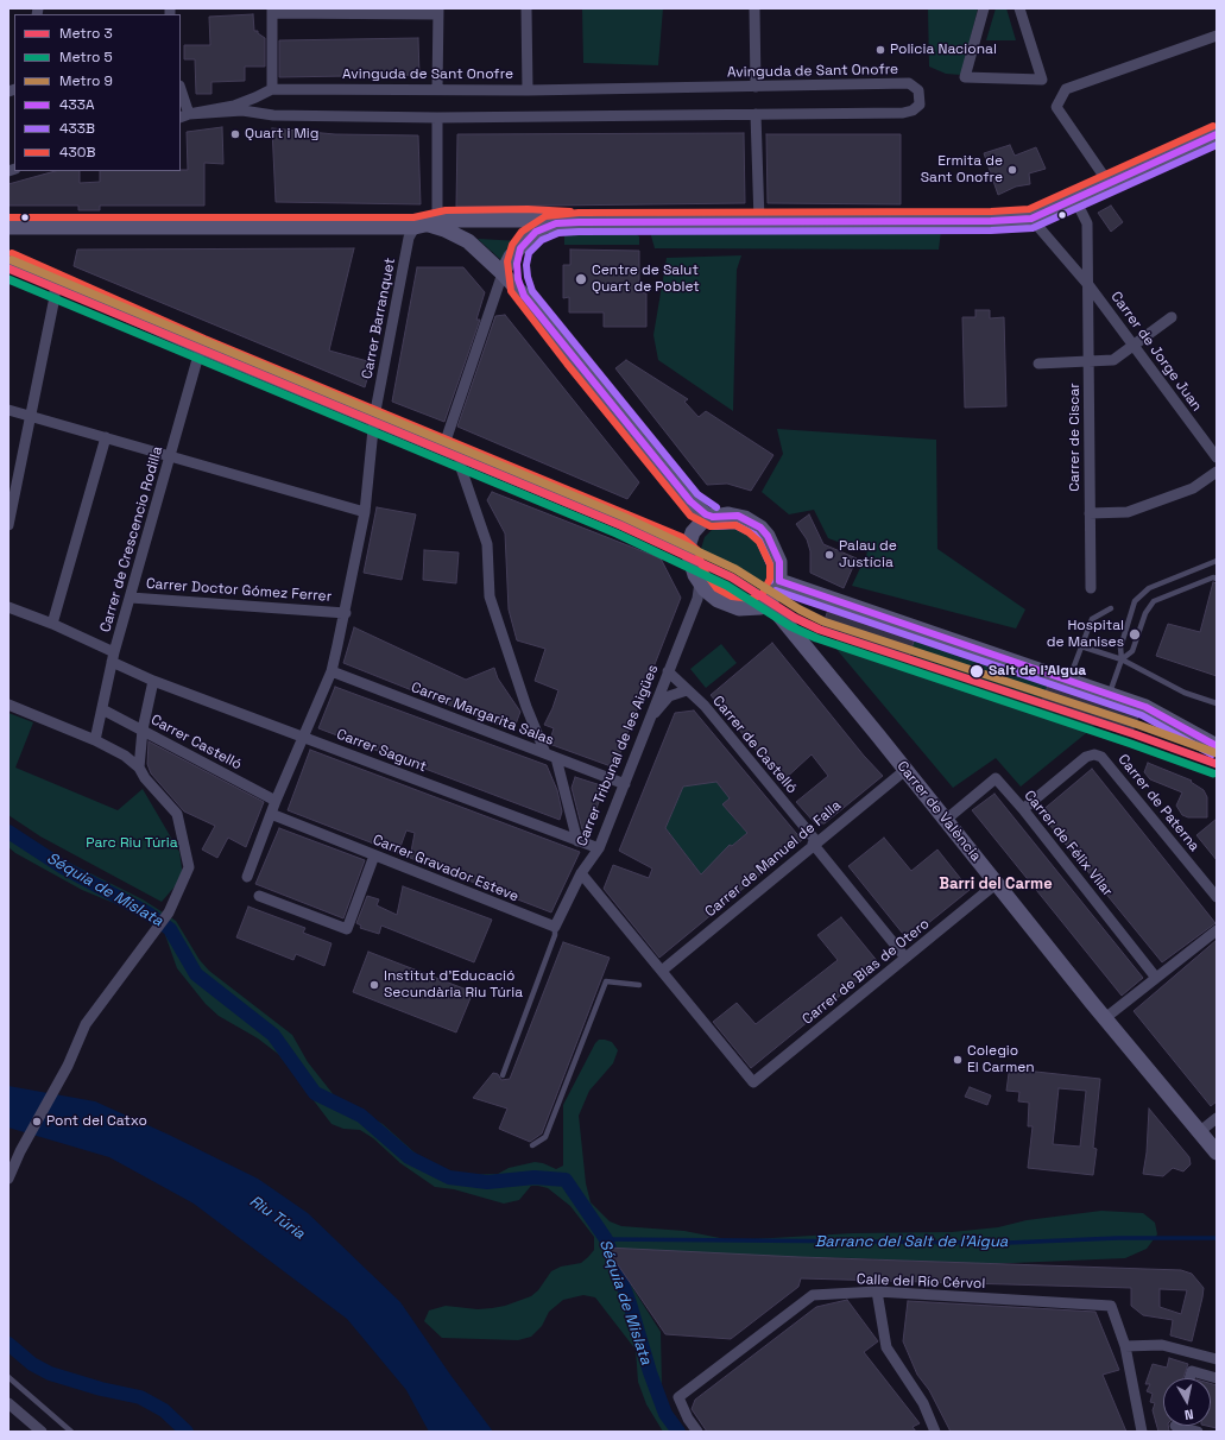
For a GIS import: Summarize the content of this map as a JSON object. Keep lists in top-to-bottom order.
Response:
{
  "streets": {
    "street": [
      "Avinguda de Sant Onofre",
      "Carrer Barranquet",
      "Carrer de Jorge Juan",
      "Carrer de Ciscar",
      "Carrer de Crescencio Rodilla",
      "Carrer Doctor Gómez Ferrer",
      "Carrer Margarita Salas",
      "Carrer Castelló",
      "Carrer de Castelló",
      "Carrer Sagunt",
      "Carrer Tribunal de les Aigües",
      "Carrer de Paterna",
      "Carrer de València",
      "Carrer de Félix Vilar",
      "Carrer de Manuel de Falla",
      "Carrer Gravador Esteve",
      "Carrer de Blas de Otero",
      "Calle del Río Cérvol"
    ]
  },
  "crossings": [
    ["Avinguda de Sant Onofre", "Carrer Barranquet"],
    ["Carrer Barranquet", "Carrer Doctor Gómez Ferrer"],
    ["Carrer Barranquet", "Carrer Margarita Salas"],
    ["Carrer Barranquet", "Carrer Castelló"],
    ["Carrer Barranquet", "Carrer Sagunt"],
    ["Carrer Barranquet", "Carrer Gravador Esteve"],
    ["Carrer de Jorge Juan", "Carrer de Ciscar"],
    ["Carrer de Crescencio Rodilla", "Carrer Doctor Gómez Ferrer"],
    ["Carrer de Crescencio Rodilla", "Carrer Castelló"],
    ["Carrer de Crescencio Rodilla", "Carrer Sagunt"],
    ["Carrer Margarita Salas", "Carrer Tribunal de les Aigües"],
    ["Carrer de Castelló", "Carrer Tribunal de les Aigües"],
    ["Carrer de Castelló", "Carrer de Manuel de Falla"],
    ["Carrer de Castelló", "Carrer de Blas de Otero"],
    ["Carrer Sagunt", "Carrer Tribunal de les Aigües"],
    ["Carrer Tribunal de les Aigües", "Carrer de València"],
    ["Carrer de Paterna", "Carrer de Félix Vilar"],
    ["Carrer de València", "Carrer de Félix Vilar"],
    ["Carrer de València", "Carrer de Manuel de Falla"],
    ["Carrer de València", "Carrer de Blas de Otero"],
    ["Carrer de Manuel de Falla", "Carrer de Blas de Otero"]
  ],
  "districts": ["Barri del Carme"],
  "water": ["Séquia de Mislata", "Riu Túria", "Barranc del Salt de l'Aigua"],
  "parks": ["Parc Riu Túria"],
  "places": [
    "Policia Nacional",
    "Quart i Mig",
    "Ermita de Sant Onofre",
    "Centre de Salut Quart de Poblet",
    "Palau de Justícia",
    "Hospital de Manises",
    "Salt de l'Aigua",
    "Institut d'Educació Secundària Riu Túria",
    "Colegio El Carmen",
    "Pont del Catxo"
  ],
  "lines": [
    "transit line 430B",
    "transit line 433A",
    "transit line 433B",
    "metro line 9",
    "metro line 3",
    "metro line 5"
  ],
  "legend": [
    "Metro 3",
    "Metro 5",
    "Metro 9",
    "433A",
    "433B",
    "430B"
  ],
  "north": "bottom"
}
